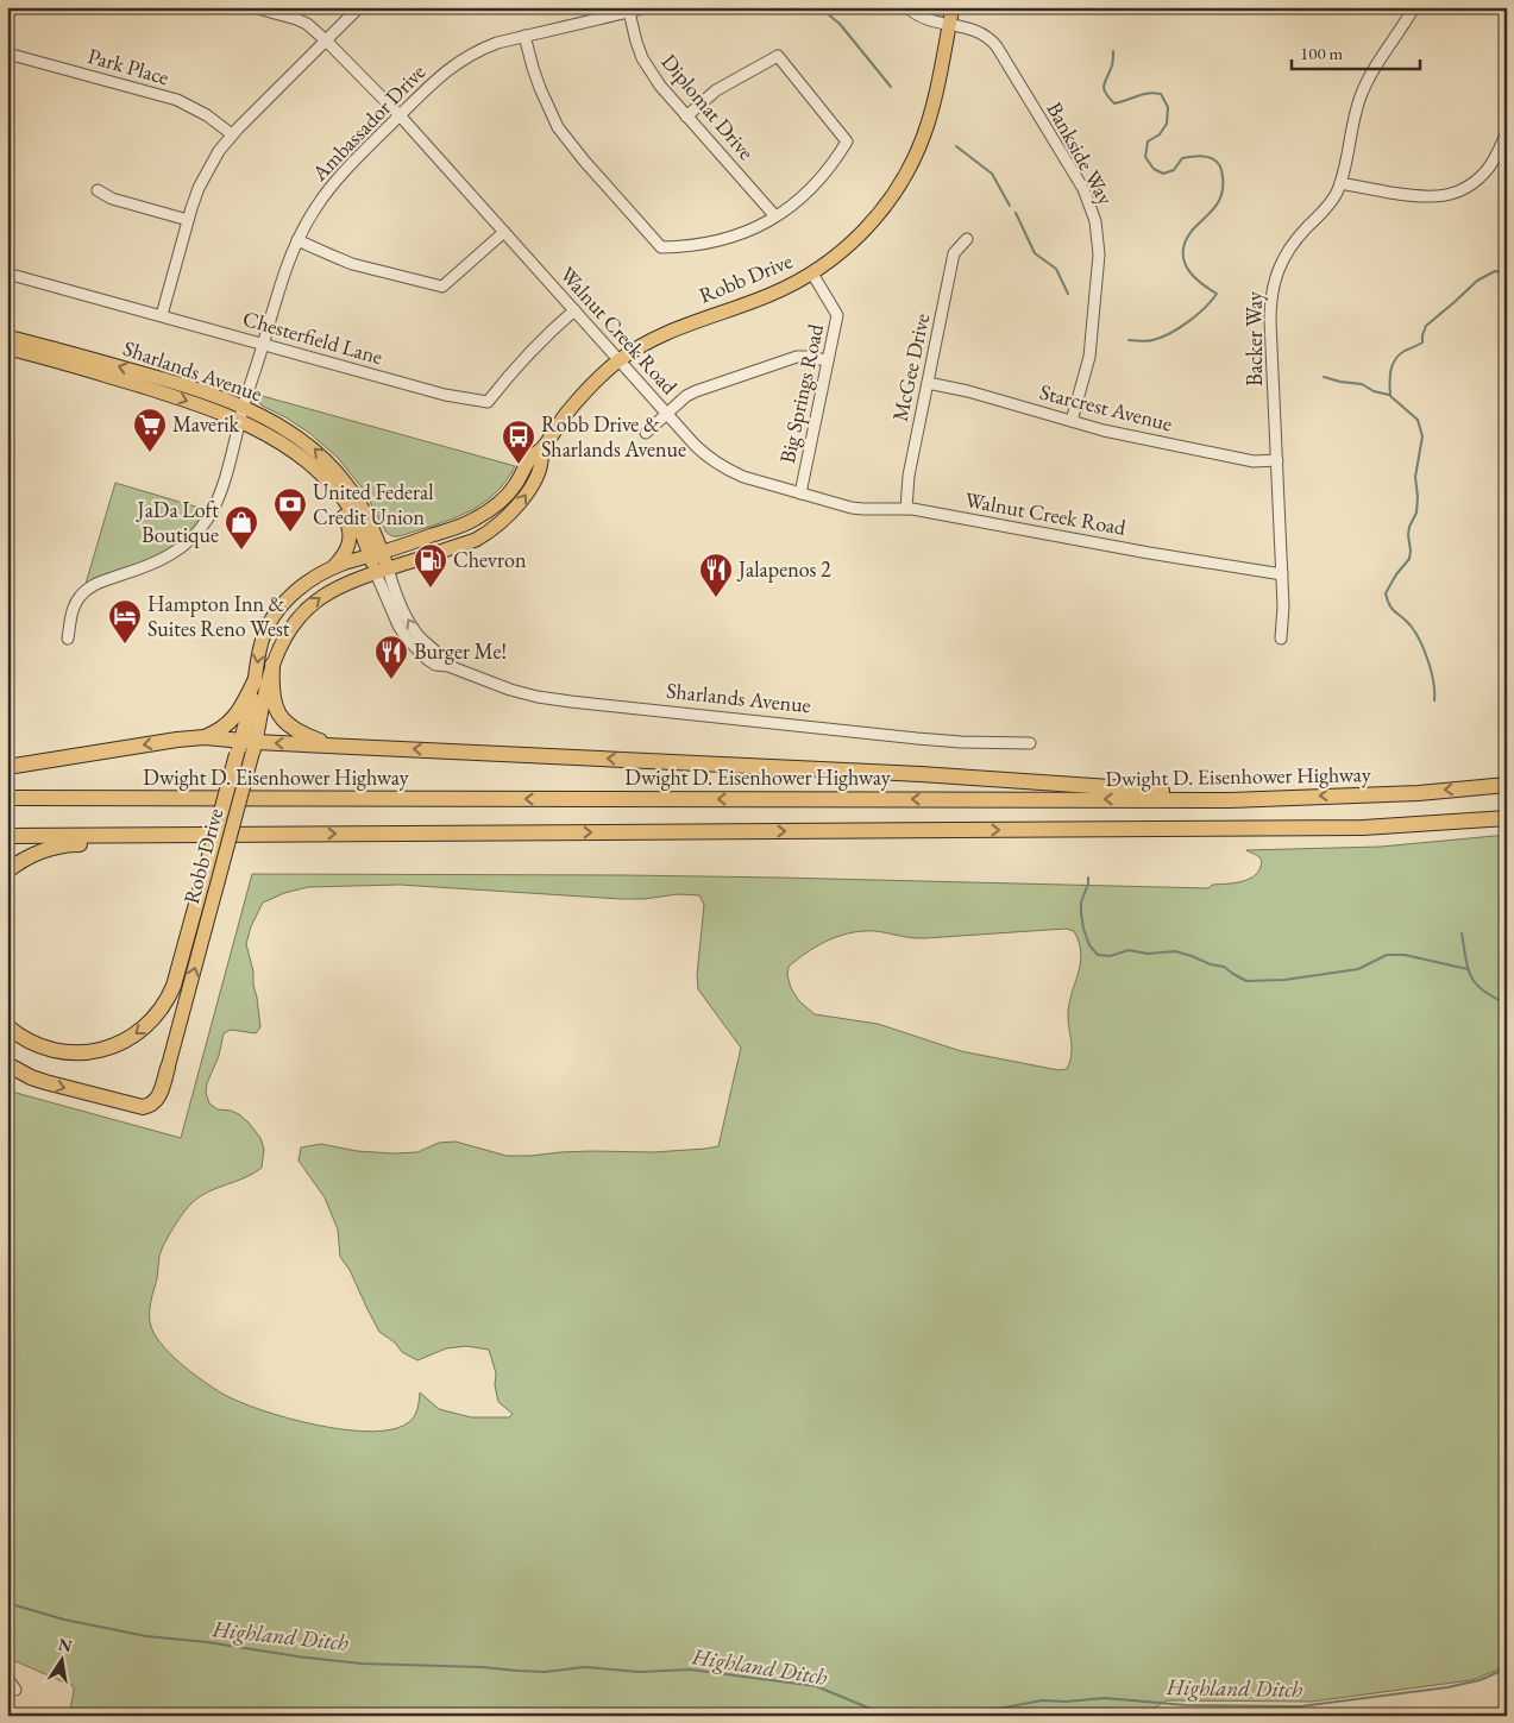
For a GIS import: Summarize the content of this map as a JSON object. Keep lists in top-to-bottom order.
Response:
{
  "streets": {
    "highway": ["Dwight D. Eisenhower Highway"],
    "main road": ["Robb Drive", "Sharlands Avenue"],
    "street": [
      "Park Place",
      "Diplomat Drive",
      "Ambassador Drive",
      "Bankside Way",
      "Walnut Creek Road",
      "Chesterfield Lane",
      "Backer Way",
      "McGee Drive",
      "Big Springs Road",
      "Starcrest Avenue"
    ]
  },
  "crossings": [
    ["Diplomat Drive", "Ambassador Drive"],
    ["Ambassador Drive", "Walnut Creek Road"],
    ["Ambassador Drive", "Chesterfield Lane"],
    ["Ambassador Drive", "Sharlands Avenue"],
    ["Bankside Way", "Robb Drive"],
    ["Bankside Way", "Starcrest Avenue"],
    ["Robb Drive", "Walnut Creek Road"],
    ["Robb Drive", "Sharlands Avenue"],
    ["Robb Drive", "Big Springs Road"],
    ["Walnut Creek Road", "Chesterfield Lane"],
    ["Walnut Creek Road", "Backer Way"],
    ["Walnut Creek Road", "McGee Drive"],
    ["Walnut Creek Road", "Big Springs Road"],
    ["Backer Way", "Starcrest Avenue"],
    ["McGee Drive", "Starcrest Avenue"]
  ],
  "water": ["Highland Ditch"],
  "places": {
    "supermarket": ["Maverik"],
    "bus stop": ["Robb Drive & Sharlands Avenue"],
    "bank": ["United Federal Credit Union"],
    "shop": ["JaDa Loft Boutique"],
    "fuel station": ["Chevron"],
    "restaurant": ["Jalapenos 2", "Burger Me!"],
    "hotel": ["Hampton Inn & Suites Reno West"]
  },
  "scale_bar": "100 m",
  "north": "top"
}
